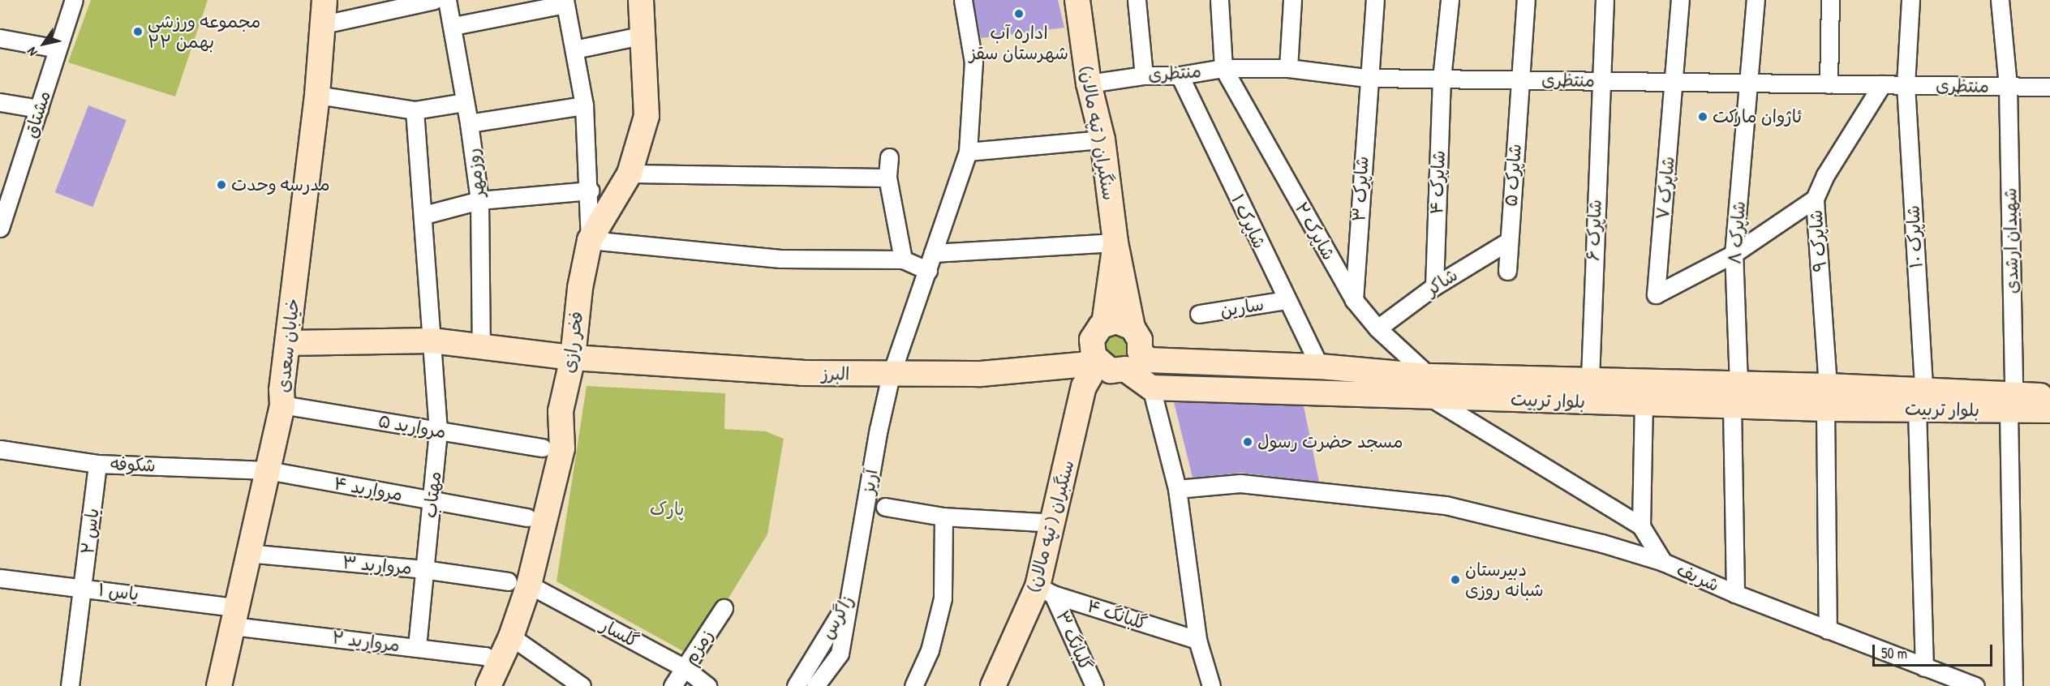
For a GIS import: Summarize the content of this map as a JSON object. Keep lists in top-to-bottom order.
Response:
{
  "streets": {
    "street": [
      "منتظری",
      "مشتاق",
      "سنگبران ( تپه مالان)",
      "روزمهر",
      "شاپرک ۵",
      "شاپرک ۴",
      "شاپرک ۷",
      "شاپرک ۳",
      "شاپرک ۱",
      "شاپرک ۶",
      "شاپرک ۲",
      "شاپرک ۸",
      "شاپرک ۱۰",
      "شاپرک ۹",
      "شهیدان ارشدی",
      "شاکر",
      "سارین",
      "فخر رازی",
      "خیابان سعدی",
      "البرز",
      "بلوار تربیت",
      "مروارید ۵",
      "شکوفه",
      "آریز",
      "مروارید ۴",
      "مهتاب",
      "یاس ۲",
      "مرواربد ۳",
      "شریف",
      "یاس ۱",
      "گلبانگ ۴",
      "زاگرس",
      "گلسار",
      "گلبانگ ۳",
      "مروارید ۲",
      "زمزم"
    ]
  },
  "crossings": [
    ["منتظری", "سنگبران ( تپه مالان)"],
    ["منتظری", "شاپرک ۵"],
    ["منتظری", "شاپرک ۴"],
    ["منتظری", "شاپرک ۷"],
    ["منتظری", "شاپرک ۳"],
    ["منتظری", "شاپرک ۱"],
    ["منتظری", "شاپرک ۶"],
    ["منتظری", "شاپرک ۲"],
    ["منتظری", "شاپرک ۸"],
    ["منتظری", "شاپرک ۱۰"],
    ["منتظری", "شاپرک ۹"],
    ["منتظری", "شهیدان ارشدی"],
    ["سنگبران ( تپه مالان)", "البرز"],
    ["سنگبران ( تپه مالان)", "بلوار تربیت"],
    ["سنگبران ( تپه مالان)", "گلبانگ ۴"],
    ["سنگبران ( تپه مالان)", "گلبانگ ۳"],
    ["روزمهر", "البرز"],
    ["شاپرک ۵", "شاکر"],
    ["شاپرک ۴", "شاکر"],
    ["شاپرک ۷", "شاپرک ۸"],
    ["شاپرک ۳", "شاپرک ۲"],
    ["شاپرک ۱", "سارین"],
    ["شاپرک ۱", "بلوار تربیت"],
    ["شاپرک ۶", "بلوار تربیت"],
    ["شاپرک ۲", "شاکر"],
    ["شاپرک ۲", "بلوار تربیت"],
    ["شاپرک ۲", "شریف"],
    ["شاپرک ۸", "بلوار تربیت"],
    ["شاپرک ۱۰", "بلوار تربیت"],
    ["شاپرک ۱۰", "شریف"],
    ["شاپرک ۹", "بلوار تربیت"],
    ["شاپرک ۹", "شریف"],
    ["شهیدان ارشدی", "بلوار تربیت"],
    ["فخر رازی", "البرز"],
    ["فخر رازی", "مرواربد ۳"],
    ["فخر رازی", "گلسار"],
    ["فخر رازی", "مروارید ۲"],
    ["خیابان سعدی", "البرز"],
    ["خیابان سعدی", "مروارید ۵"],
    ["خیابان سعدی", "شکوفه"],
    ["خیابان سعدی", "مروارید ۴"],
    ["خیابان سعدی", "مرواربد ۳"],
    ["خیابان سعدی", "یاس ۱"],
    ["خیابان سعدی", "مروارید ۲"],
    ["البرز", "بلوار تربیت"],
    ["البرز", "آریز"],
    ["البرز", "مهتاب"],
    ["بلوار تربیت", "شریف"],
    ["مروارید ۵", "مهتاب"],
    ["شکوفه", "مروارید ۴"],
    ["شکوفه", "یاس ۲"],
    ["آریز", "زاگرس"],
    ["مروارید ۴", "مهتاب"],
    ["مهتاب", "مرواربد ۳"],
    ["مهتاب", "مروارید ۲"],
    ["یاس ۲", "یاس ۱"],
    ["مرواربد ۳", "گلسار"],
    ["یاس ۱", "مروارید ۲"],
    ["گلبانگ ۴", "گلبانگ ۳"],
    ["گلسار", "زمزم"]
  ],
  "parks": ["پارک"],
  "places": [
    "اداره آب شهرستان سقز",
    "مجموعه ورزشی ۲۲ بهمن",
    "ئاژوان مارکت",
    "مدرسه وحدت",
    "مسجد حضرت رسول",
    "دبیرستان شبانه روزی"
  ],
  "scale_bar": "50 m",
  "north": "bottom left"
}
